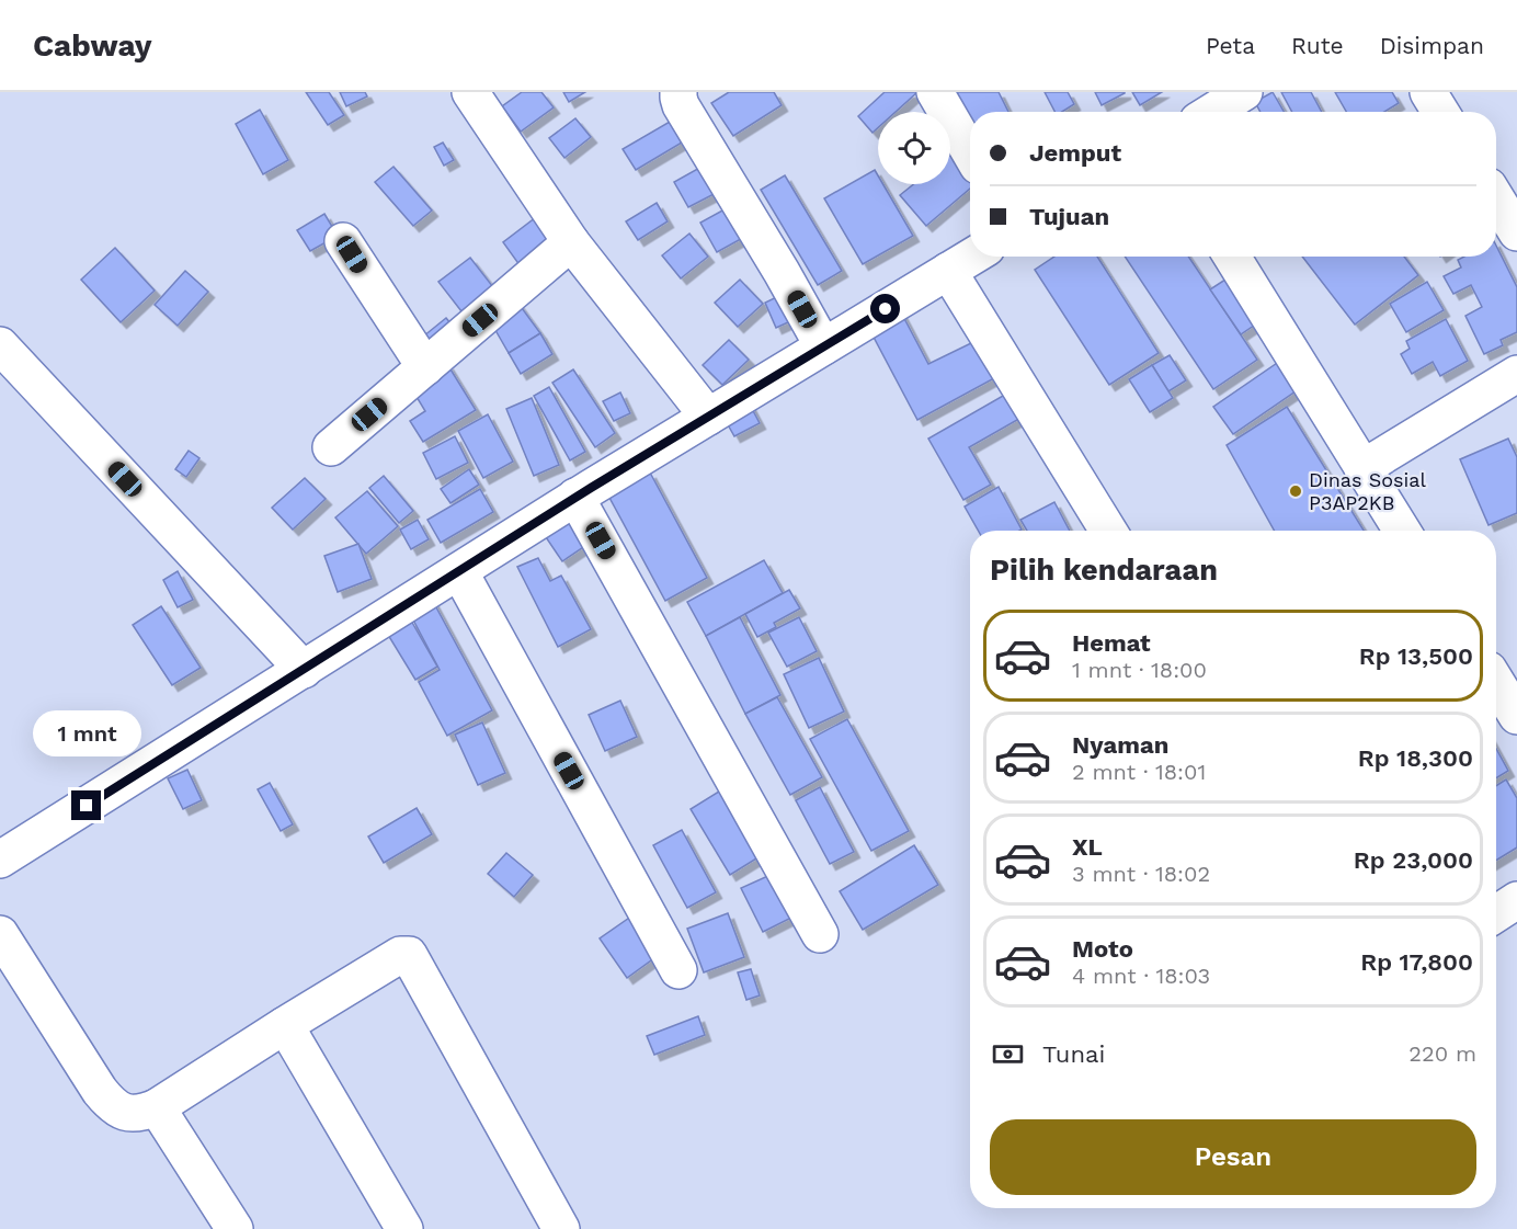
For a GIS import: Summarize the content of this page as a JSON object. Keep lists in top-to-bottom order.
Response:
{
  "places": ["Dinas Sosial P3AP2KB"],
  "page": {
    "header": "Cabway",
    "nav": ["Peta", "Rute", "Disimpan"],
    "banner": ["Jemput", "Tujuan"],
    "heading": "Pilih kendaraan",
    "list": [
      {
        "name": "Hemat",
        "note": "1 mnt · 18:00",
        "value": "Rp 13,500"
      },
      {
        "name": "Nyaman",
        "note": "2 mnt · 18:01",
        "value": "Rp 18,300"
      },
      {
        "name": "XL",
        "note": "3 mnt · 18:02",
        "value": "Rp 23,000"
      },
      {
        "name": "Moto",
        "note": "4 mnt · 18:03",
        "value": "Rp 17,800"
      }
    ],
    "bubble": "1 mnt",
    "pay": ["Tunai", "220 m"],
    "buttons": "Pesan"
  }
}
